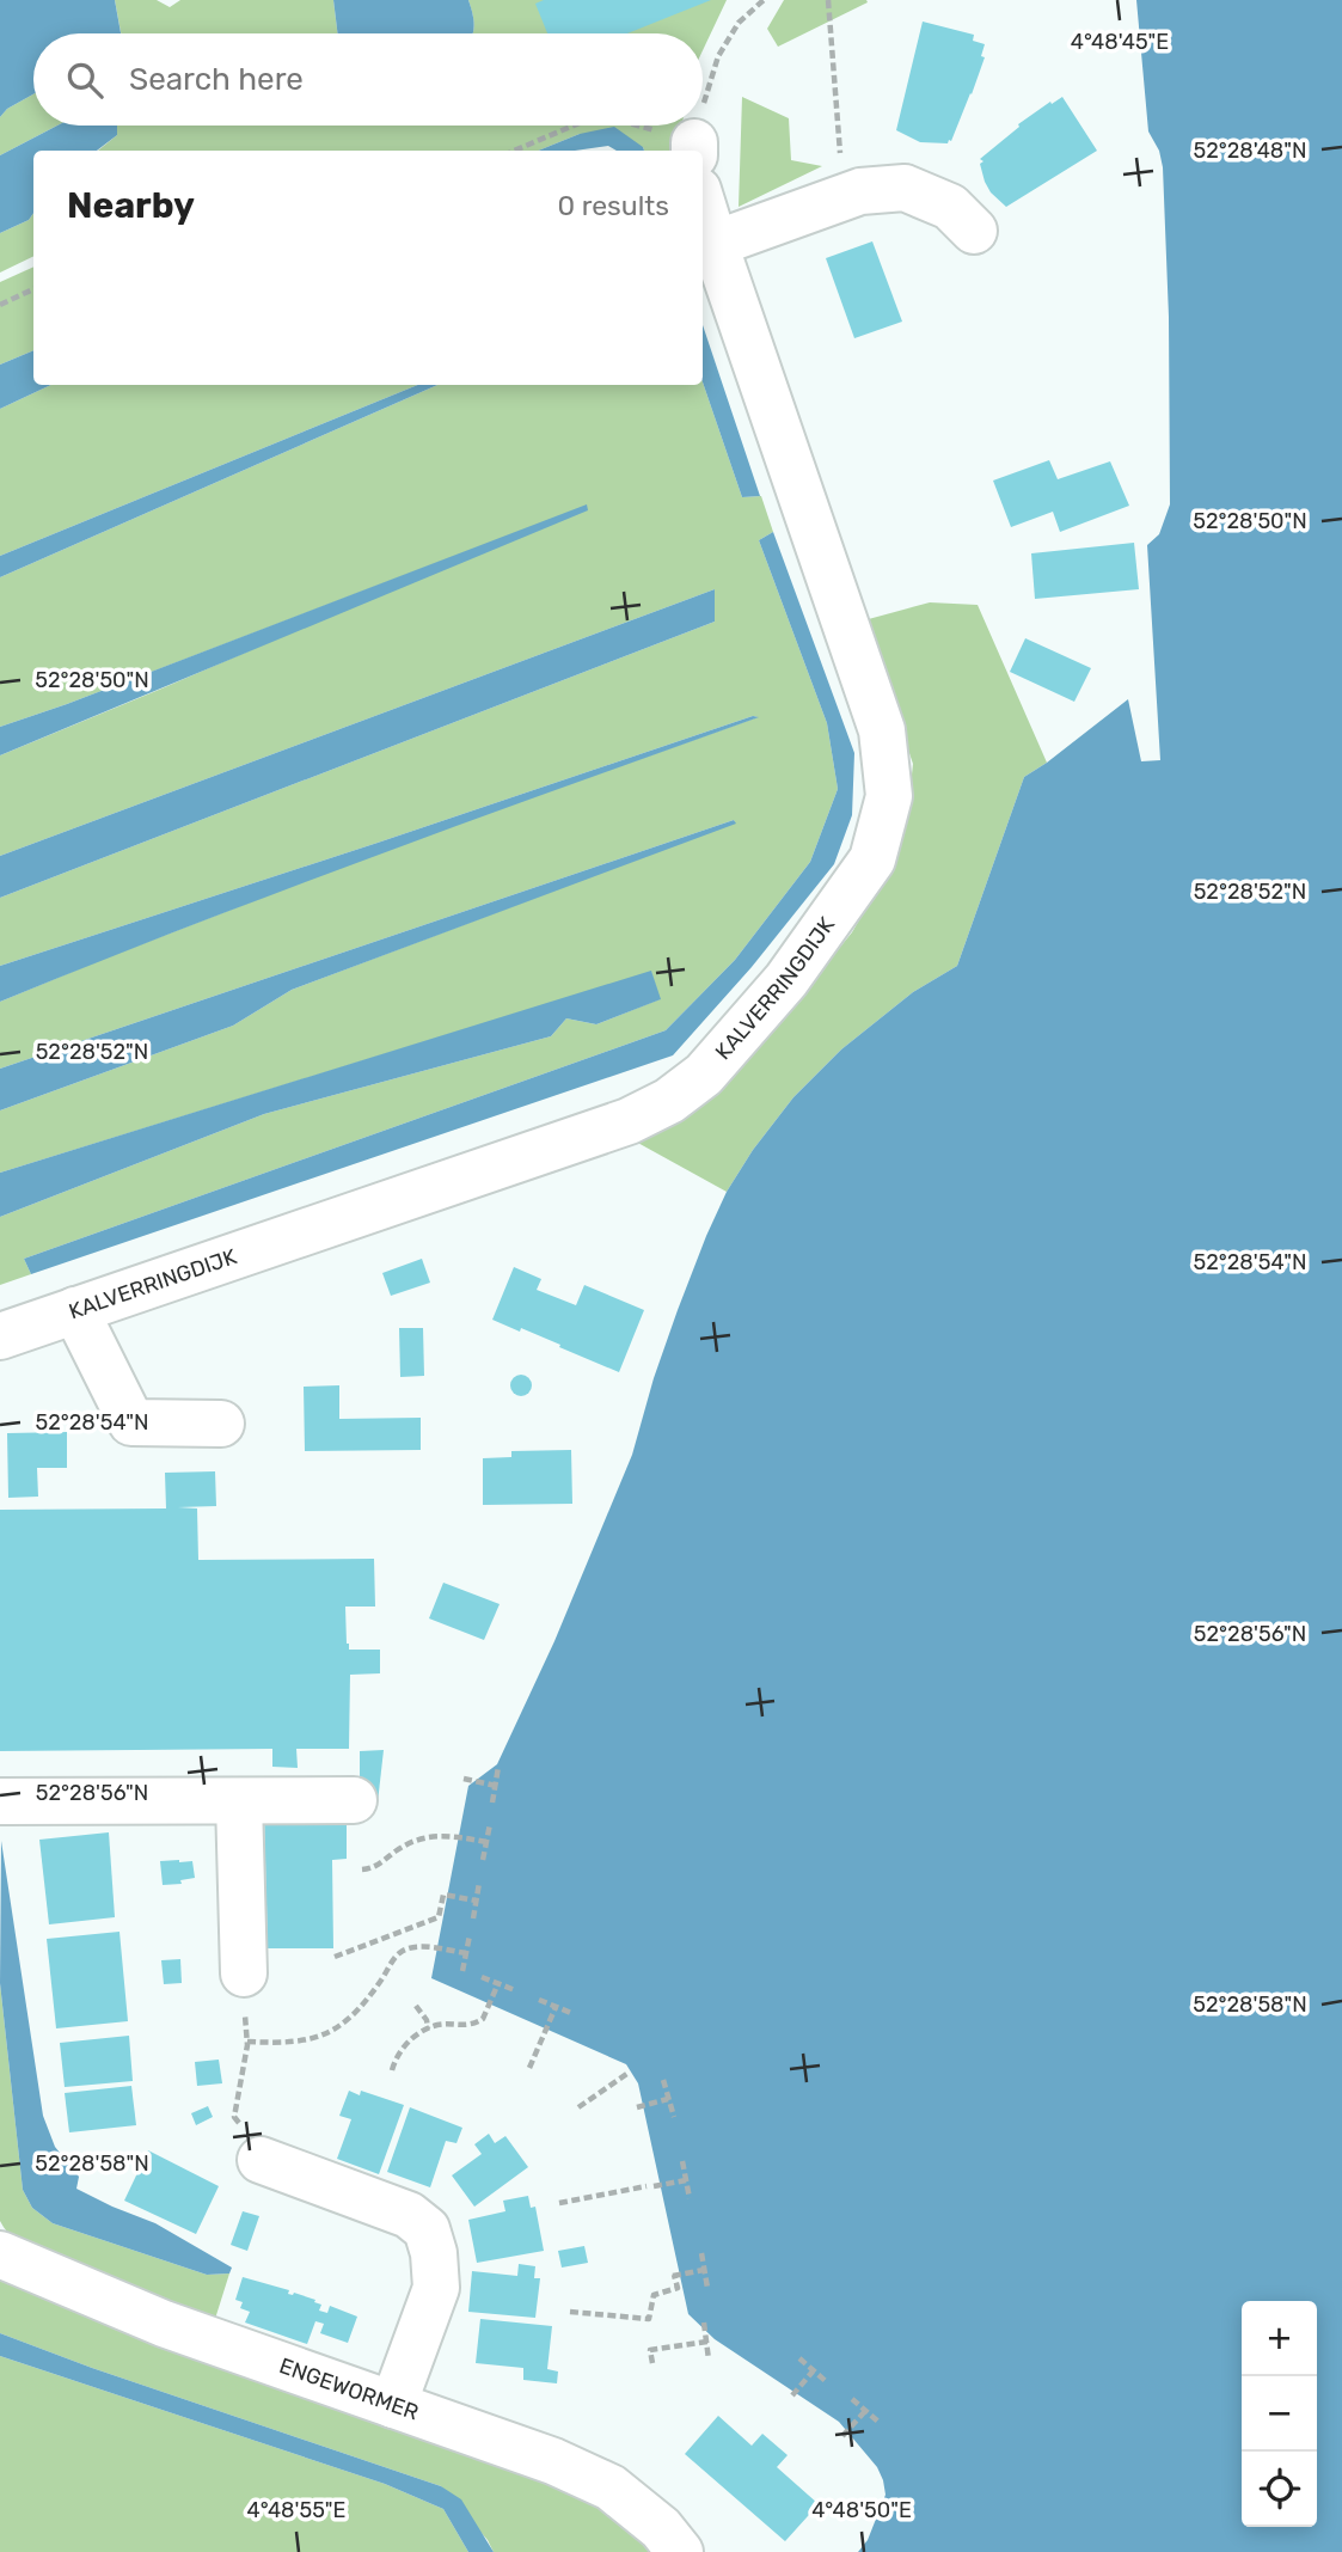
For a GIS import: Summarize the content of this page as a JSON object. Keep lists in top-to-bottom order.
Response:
{
  "streets": {
    "street": ["KALVERRINGDIJK", "ENGEWORMER"]
  },
  "page": {
    "search": "Search here",
    "heading": ["Nearby", "0 results"],
    "map_buttons": ["+", "−"]
  },
  "coordinates": [
    "4°48'45\"E",
    "52°28'48\"N",
    "52°28'50\"N",
    "52°28'52\"N",
    "52°28'54\"N",
    "52°28'56\"N",
    "52°28'58\"N",
    "4°48'55\"E",
    "4°48'50\"E"
  ]
}
